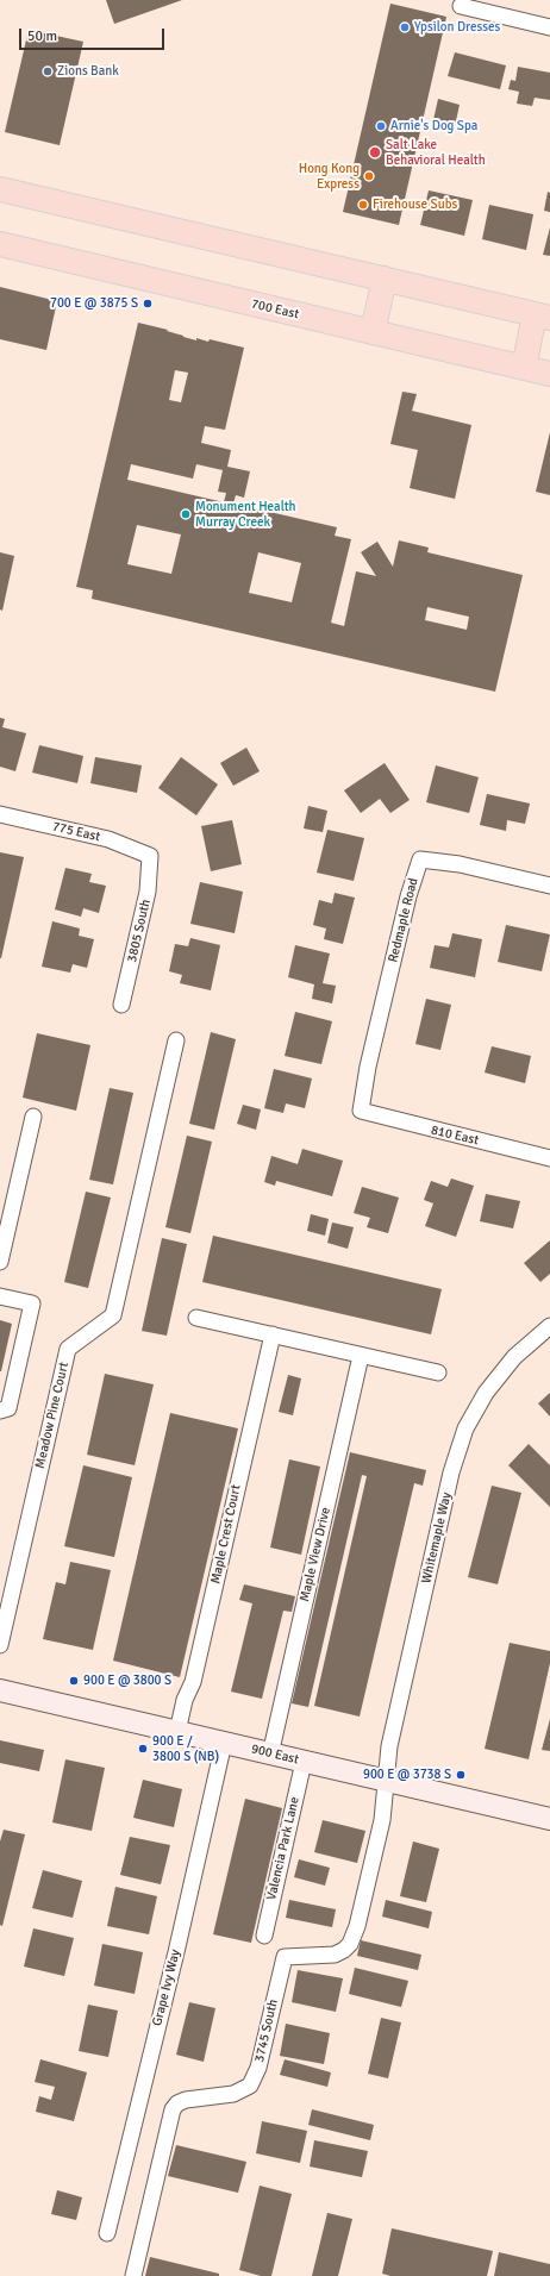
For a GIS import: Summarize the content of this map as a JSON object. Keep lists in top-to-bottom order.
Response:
{
  "streets": {
    "main road": ["700 East", "900 East"],
    "street": [
      "775 East",
      "Redmaple Road",
      "3805 South",
      "810 East",
      "Meadow Pine Court",
      "Maple Crest Court",
      "Whitemaple Way",
      "Maple View Drive",
      "Valencia Park Lane",
      "Grape Ivy Way",
      "3745 South"
    ]
  },
  "crossings": [
    ["775 East", "3805 South"],
    ["Redmaple Road", "810 East"],
    ["Maple Crest Court", "900 East"],
    ["Whitemaple Way", "900 East"],
    ["Whitemaple Way", "3745 South"],
    ["Maple View Drive", "900 East"],
    ["900 East", "Valencia Park Lane"],
    ["900 East", "Grape Ivy Way"],
    ["900 East", "3745 South"]
  ],
  "places": [
    "Ypsilon Dresses",
    "Zions Bank",
    "Arnie's Dog Spa",
    "Salt Lake Behavioral Health",
    "Hong Kong Express",
    "Firehouse Subs",
    "700 E @ 3875 S",
    "Monument Health Murray Creek",
    "900 E @ 3800 S",
    "900 E / 3800 S (NB)",
    "900 E @ 3738 S"
  ],
  "scale_bar": "50 m"
}
